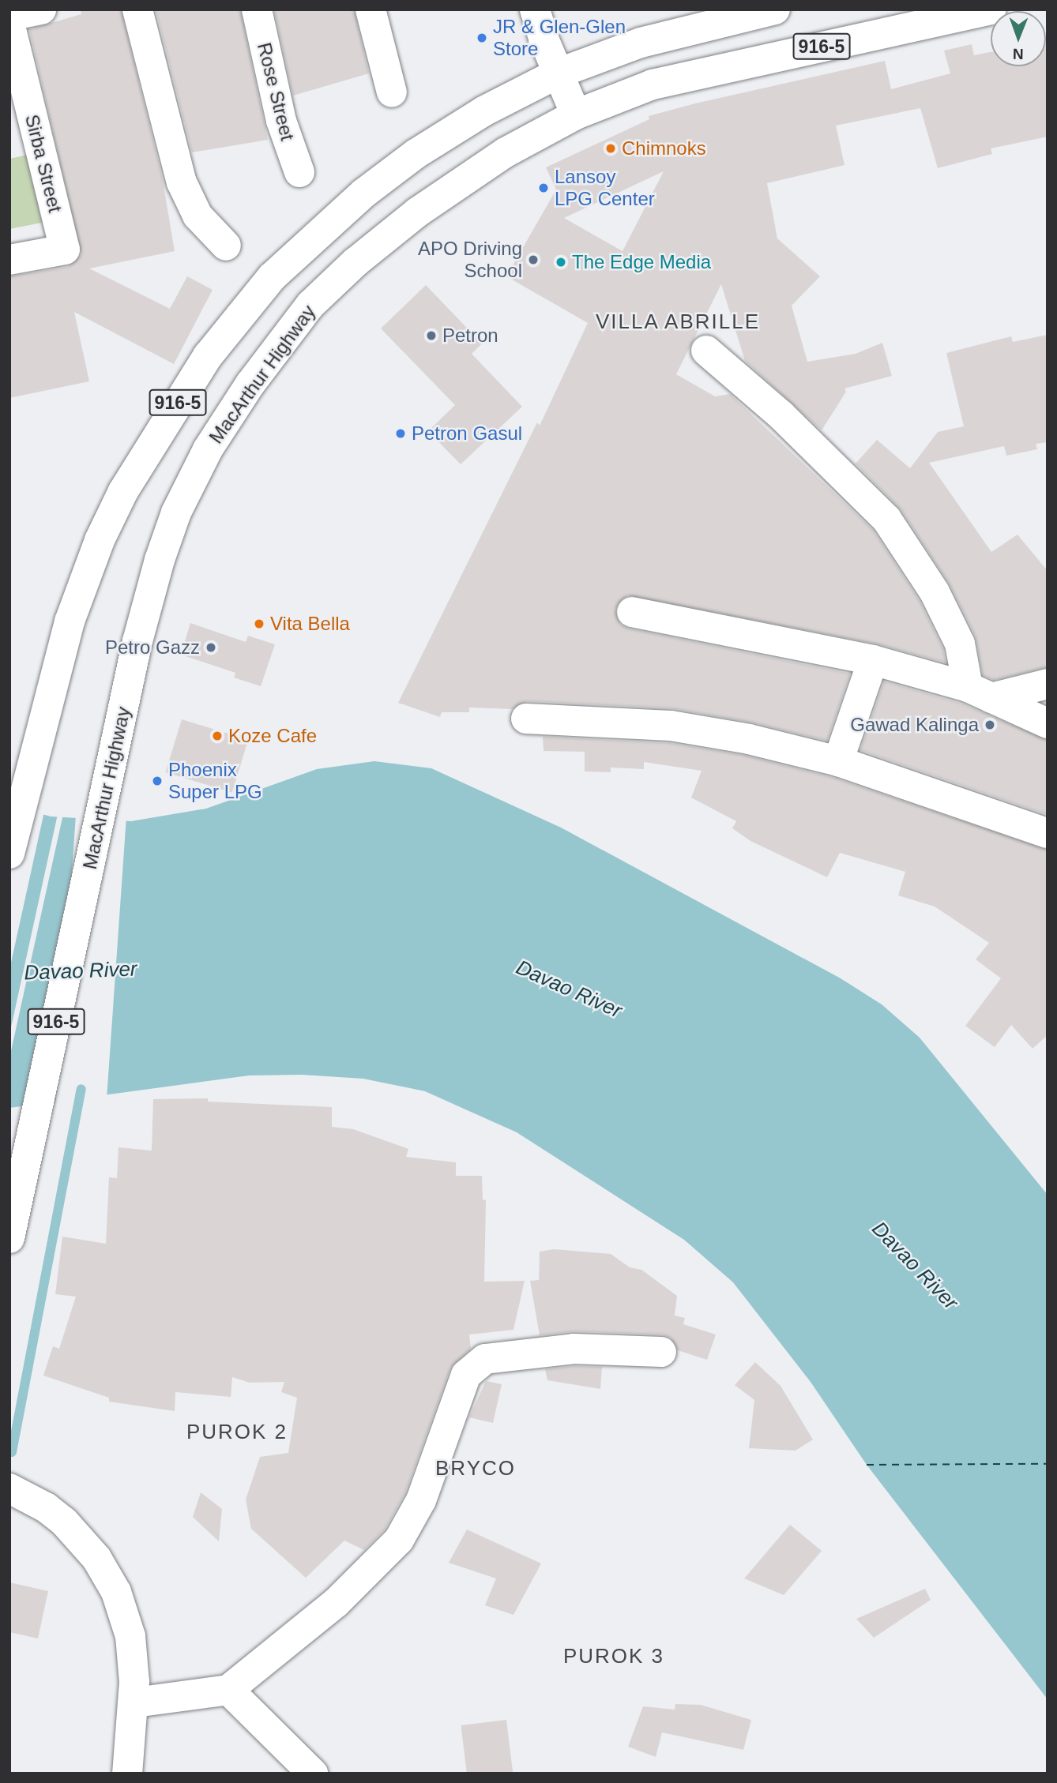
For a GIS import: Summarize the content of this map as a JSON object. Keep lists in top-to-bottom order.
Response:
{
  "streets": {
    "street": [
      "916-5",
      "Rose Street",
      "Sirba Street",
      "MacArthur Highway"
    ]
  },
  "districts": [
    "VILLA ABRILLE",
    "PUROK 2",
    "BRYCO",
    "PUROK 3"
  ],
  "water": ["Davao River"],
  "places": [
    "JR & Glen-Glen Store",
    "Chimnoks",
    "Lansoy LPG Center",
    "APO Driving School",
    "The Edge Media",
    "Petron",
    "Petron Gasul",
    "Vita Bella",
    "Petro Gazz",
    "Gawad Kalinga",
    "Koze Cafe",
    "Phoenix Super LPG"
  ],
  "north": "bottom"
}
